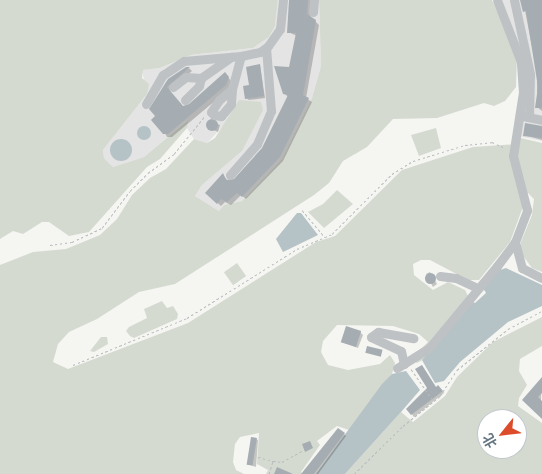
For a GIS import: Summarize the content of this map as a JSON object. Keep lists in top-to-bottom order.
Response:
{
  "north": "bottom left"
}
